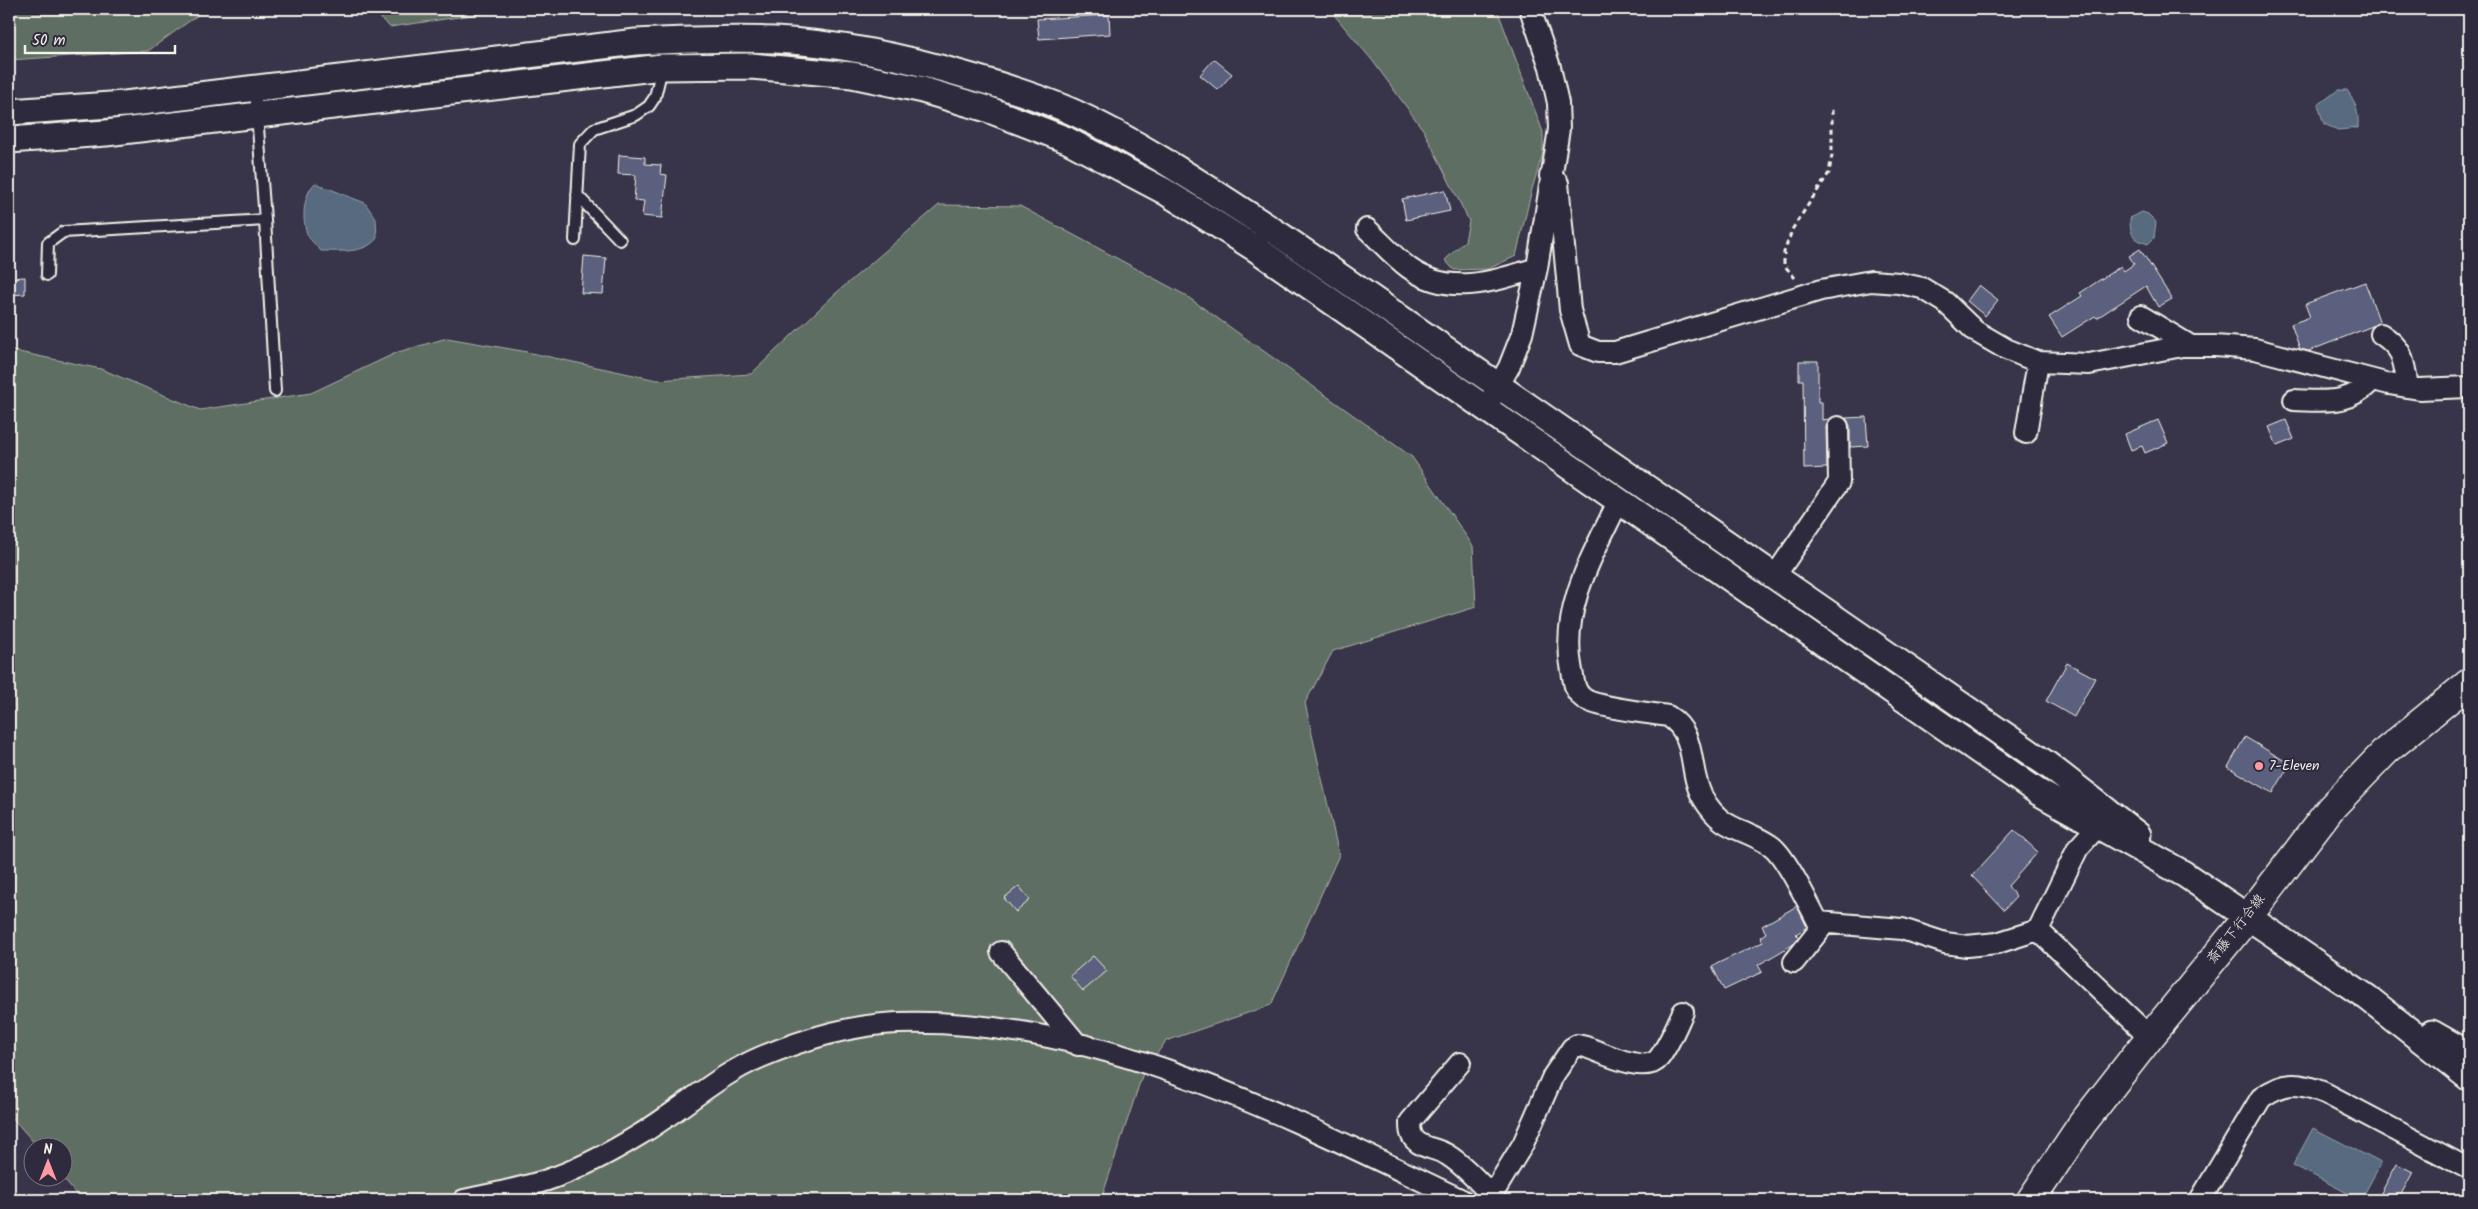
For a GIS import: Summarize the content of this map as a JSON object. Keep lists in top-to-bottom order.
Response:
{
  "streets": {
    "main road": ["斎藤下行合線"]
  },
  "places": ["7-Eleven"],
  "scale_bar": "50 m",
  "north": "top"
}
